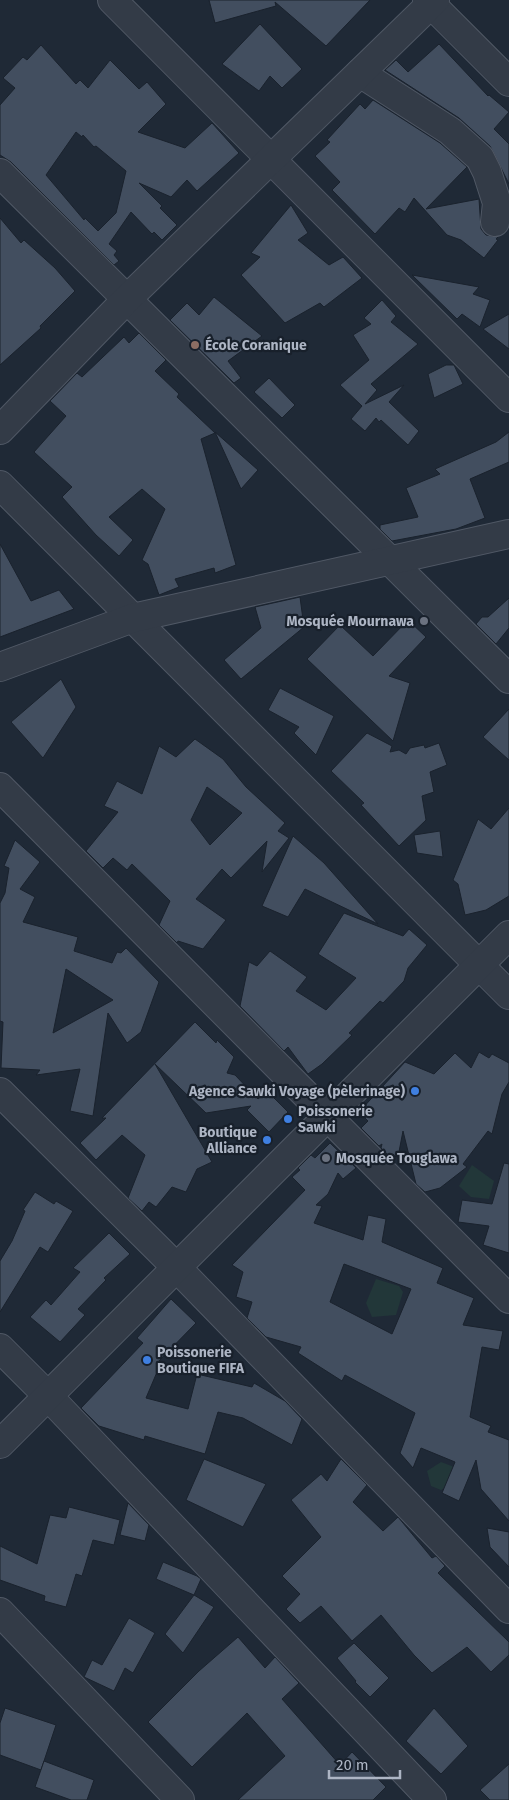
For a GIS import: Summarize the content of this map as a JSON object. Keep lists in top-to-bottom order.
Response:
{
  "places": [
    "École Coranique",
    "Mosquée Mournawa",
    "Agence Sawki Voyage (pèlerinage)",
    "Poissonerie Sawki",
    "Boutique Alliance",
    "Mosquée Touglawa",
    "Poissonerie Boutique FIFA"
  ],
  "scale_bar": "20 m"
}
